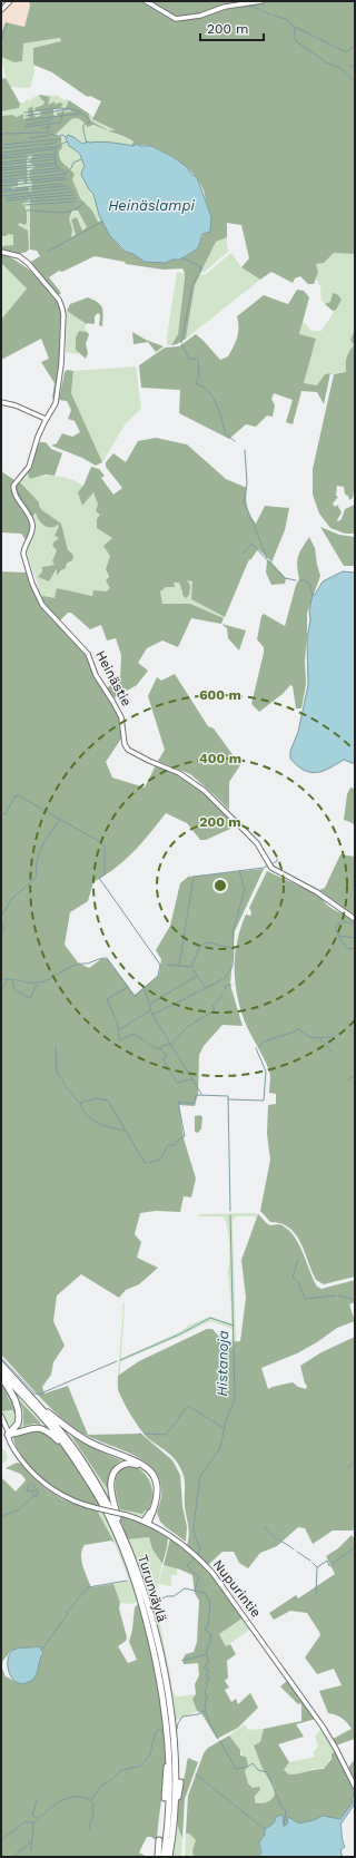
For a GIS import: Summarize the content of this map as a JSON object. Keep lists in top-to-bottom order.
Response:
{
  "streets": {
    "highway": ["Turunväylä"],
    "street": ["Heinästie", "Nupurintie"]
  },
  "water": ["Heinäslampi", "Histanoja"],
  "scale_bar": "200 m",
  "rings": ["600 m", "400 m", "200 m"]
}
